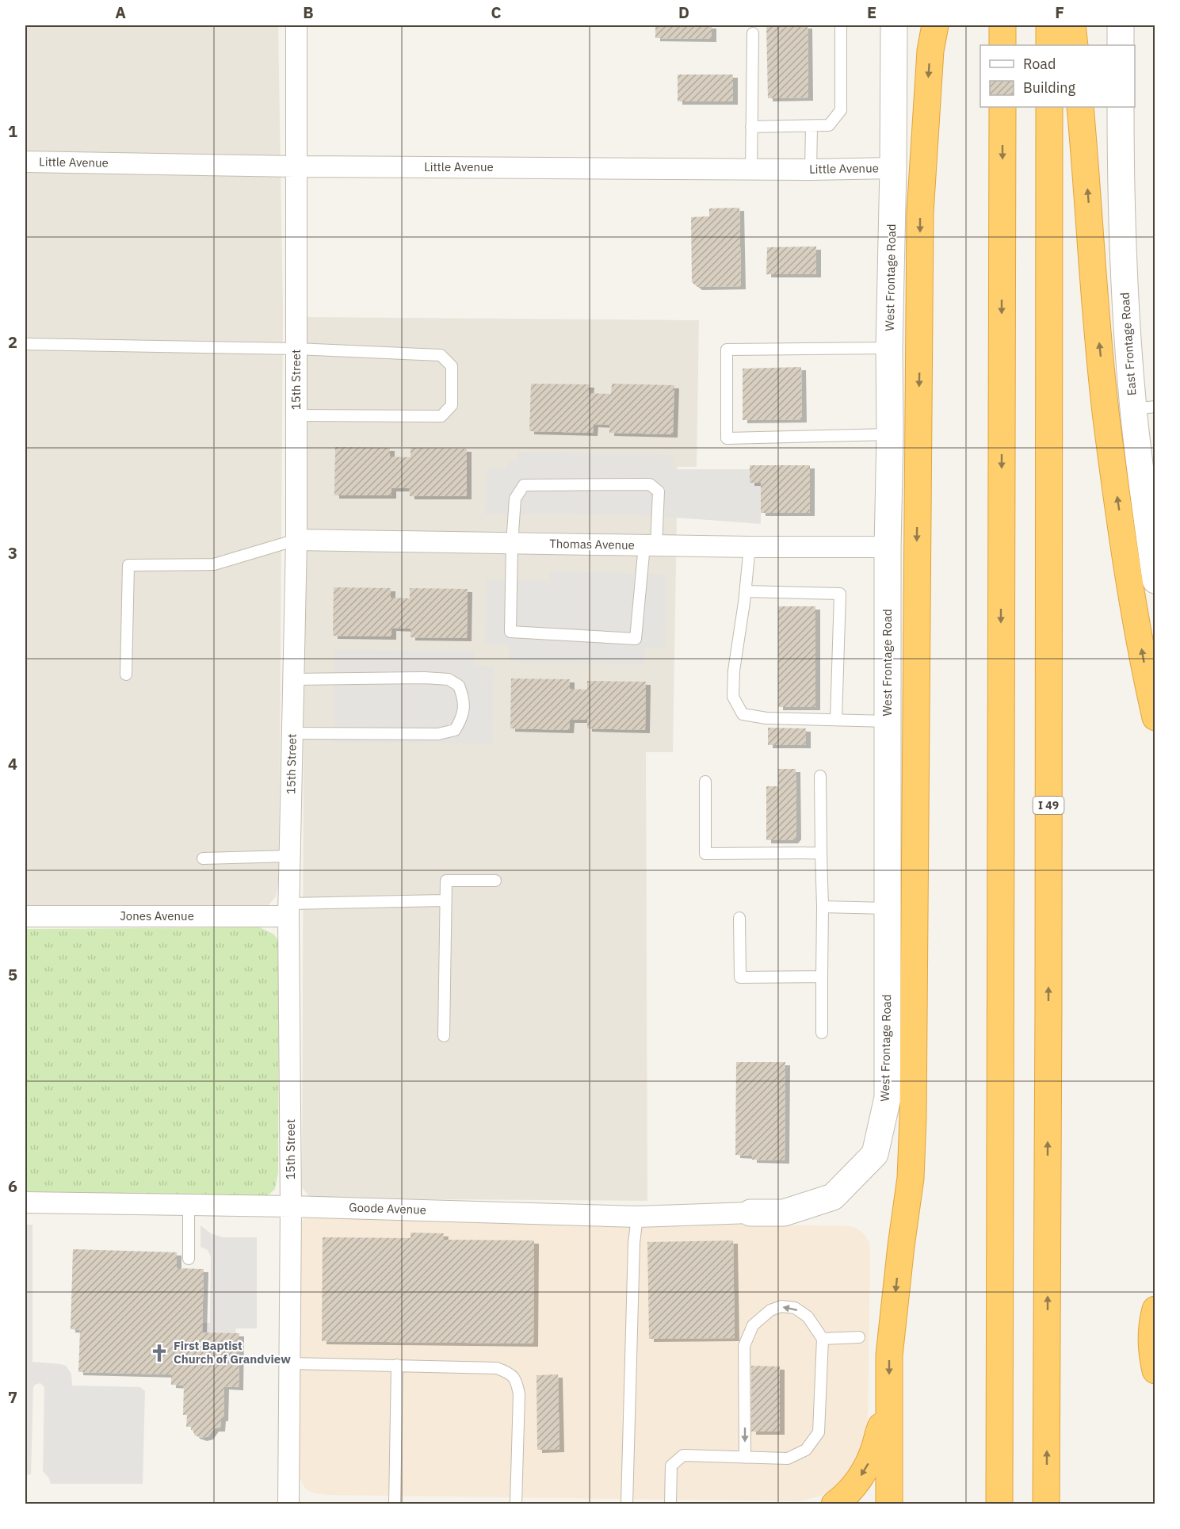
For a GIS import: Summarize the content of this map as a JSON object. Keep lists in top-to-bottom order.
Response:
{
  "streets": {
    "highway": ["I 49"],
    "street": [
      "Little Avenue",
      "West Frontage Road",
      "East Frontage Road",
      "15th Street",
      "Thomas Avenue",
      "Jones Avenue",
      "Goode Avenue"
    ]
  },
  "crossings": [
    ["Little Avenue", "West Frontage Road"],
    ["Little Avenue", "15th Street"],
    ["West Frontage Road", "Thomas Avenue"],
    ["West Frontage Road", "Goode Avenue"],
    ["15th Street", "Thomas Avenue"],
    ["15th Street", "Jones Avenue"],
    ["15th Street", "Goode Avenue"]
  ],
  "places": {
    "church": ["First Baptist Church of Grandview"]
  },
  "legend": ["Road", "Building"],
  "grid": {
    "columns": [
      "A",
      "B",
      "C",
      "D",
      "E",
      "F"
    ],
    "rows": [
      "1",
      "2",
      "3",
      "4",
      "5",
      "6",
      "7"
    ]
  }
}
